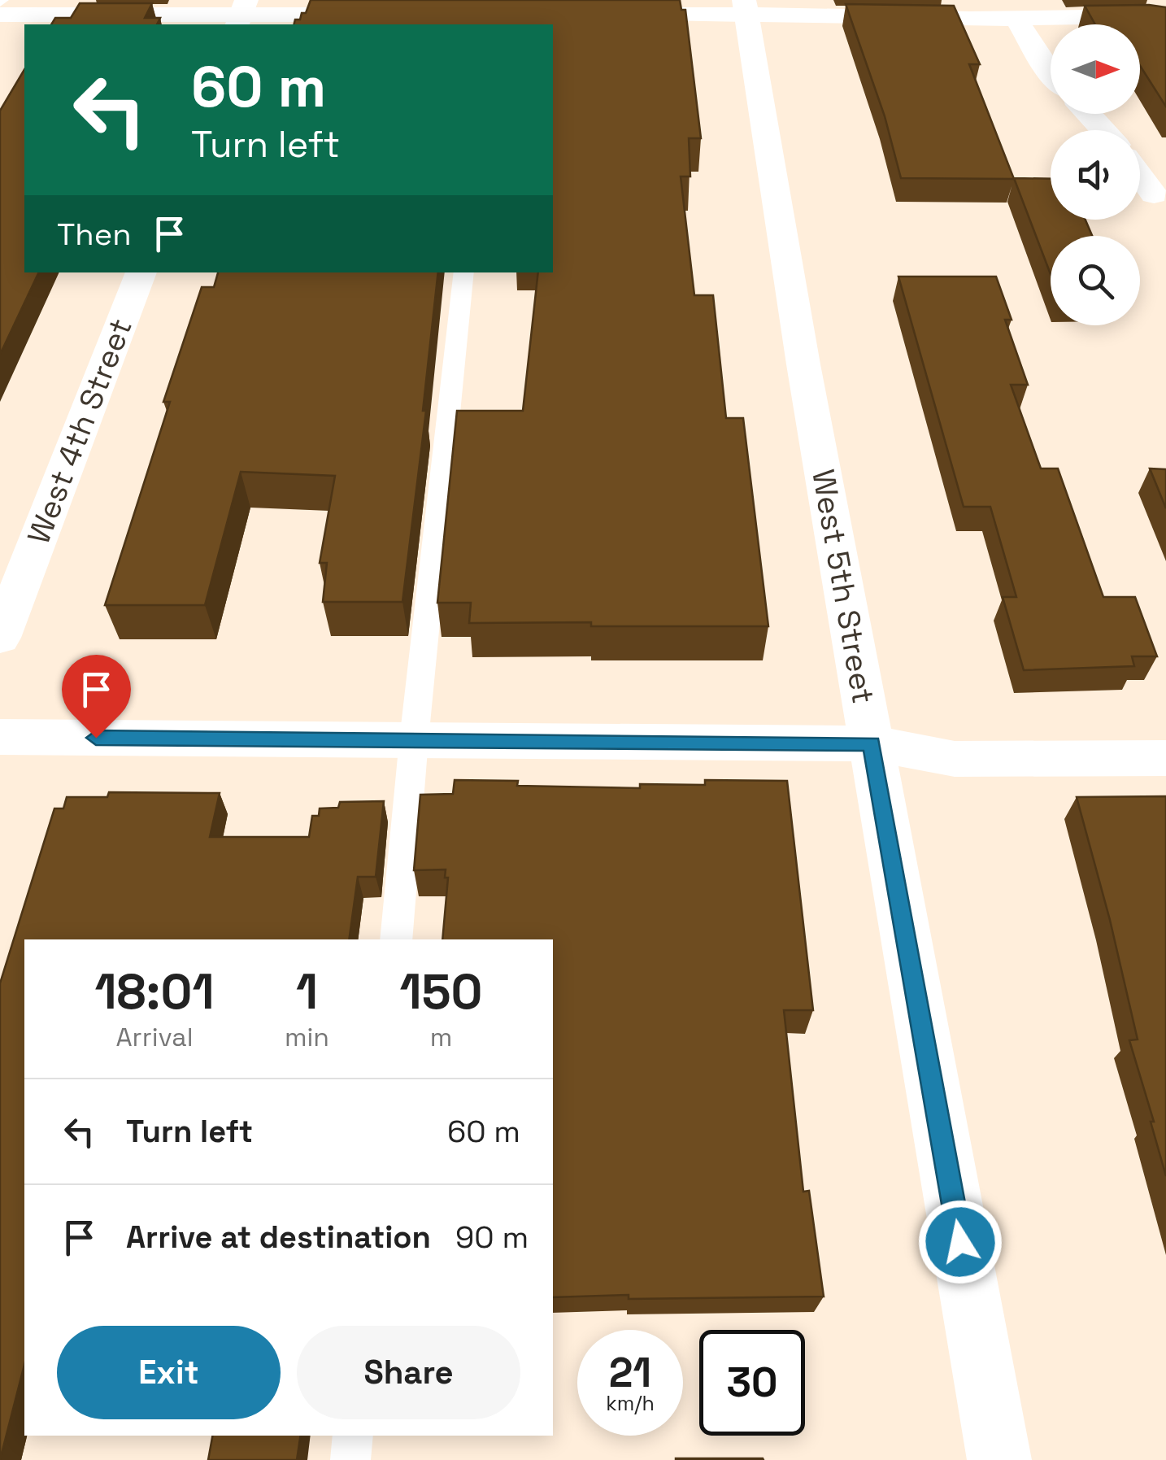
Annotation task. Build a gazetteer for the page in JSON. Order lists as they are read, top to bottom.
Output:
{
  "streets": {
    "street": ["West 4th Street", "West 5th Street"]
  },
  "north": "right",
  "page": {
    "turn": ["60 m", "Turn left"],
    "then": "Then",
    "eta": [
      "18:01",
      "Arrival",
      "1",
      "min",
      "150",
      "m"
    ],
    "list": [
      {
        "name": "Turn left",
        "value": "60 m"
      },
      {
        "name": "Arrive at destination",
        "value": "90 m"
      }
    ],
    "buttons": ["Exit", "Share"],
    "speed": "21 km/h",
    "limit": "30"
  }
}
